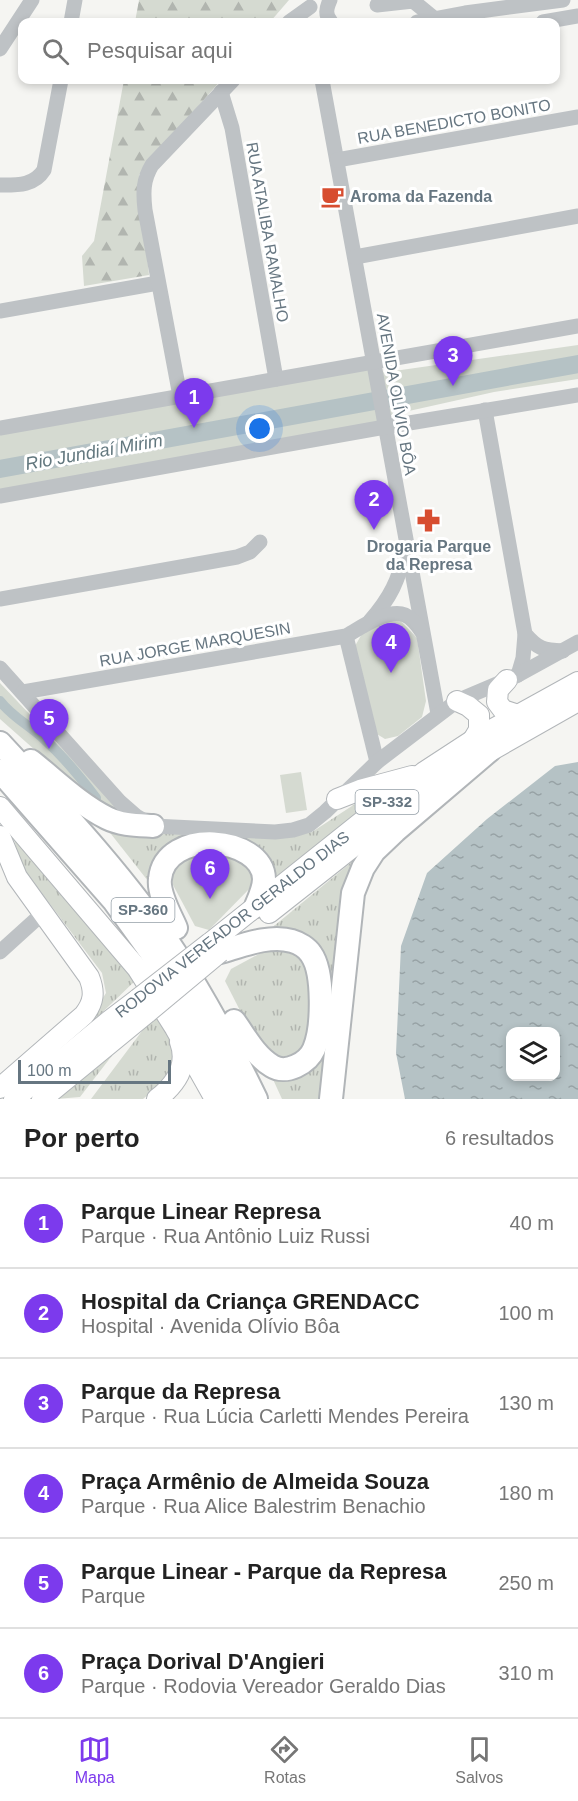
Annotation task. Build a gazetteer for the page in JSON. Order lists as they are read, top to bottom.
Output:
{
  "streets": {
    "highway": ["SP-360"],
    "main road": ["SP-332", "RODOVIA VEREADOR GERALDO DIAS"],
    "street": [
      "RUA BENEDICTO BONITO",
      "RUA ATALIBA RAMALHO",
      "AVENIDA OLÍVIO BÔA",
      "RUA JORGE MARQUESIN"
    ]
  },
  "crossings": [
    ["RUA BENEDICTO BONITO", "AVENIDA OLÍVIO BÔA"],
    ["AVENIDA OLÍVIO BÔA", "RUA JORGE MARQUESIN"]
  ],
  "water": ["Rio Jundiaí Mirim"],
  "places": {
    "cafe": ["Aroma da Fazenda"],
    "pharmacy": ["Drogaria Parque da Represa"]
  },
  "scale_bar": "100 m",
  "page": {
    "search": "Pesquisar aqui",
    "pins": [
      "3",
      "1",
      "2",
      "4",
      "5",
      "6"
    ],
    "scale": "100 m",
    "heading": ["Por perto", "6 resultados"],
    "list": [
      {
        "mark": "1",
        "name": "Parque Linear Represa",
        "note": "Parque · Rua Antônio Luiz Russi",
        "value": "40 m"
      },
      {
        "mark": "2",
        "name": "Hospital da Criança GRENDACC",
        "note": "Hospital · Avenida Olívio Bôa",
        "value": "100 m"
      },
      {
        "mark": "3",
        "name": "Parque da Represa",
        "note": "Parque · Rua Lúcia Carletti Mendes Pereira",
        "value": "130 m"
      },
      {
        "mark": "4",
        "name": "Praça Armênio de Almeida Souza",
        "note": "Parque · Rua Alice Balestrim Benachio",
        "value": "180 m"
      },
      {
        "mark": "5",
        "name": "Parque Linear - Parque da Represa",
        "note": "Parque",
        "value": "250 m"
      },
      {
        "mark": "6",
        "name": "Praça Dorival D'Angieri",
        "note": "Parque · Rodovia Vereador Geraldo Dias",
        "value": "310 m"
      }
    ],
    "nav": ["Mapa", "Rotas", "Salvos"]
  }
}
